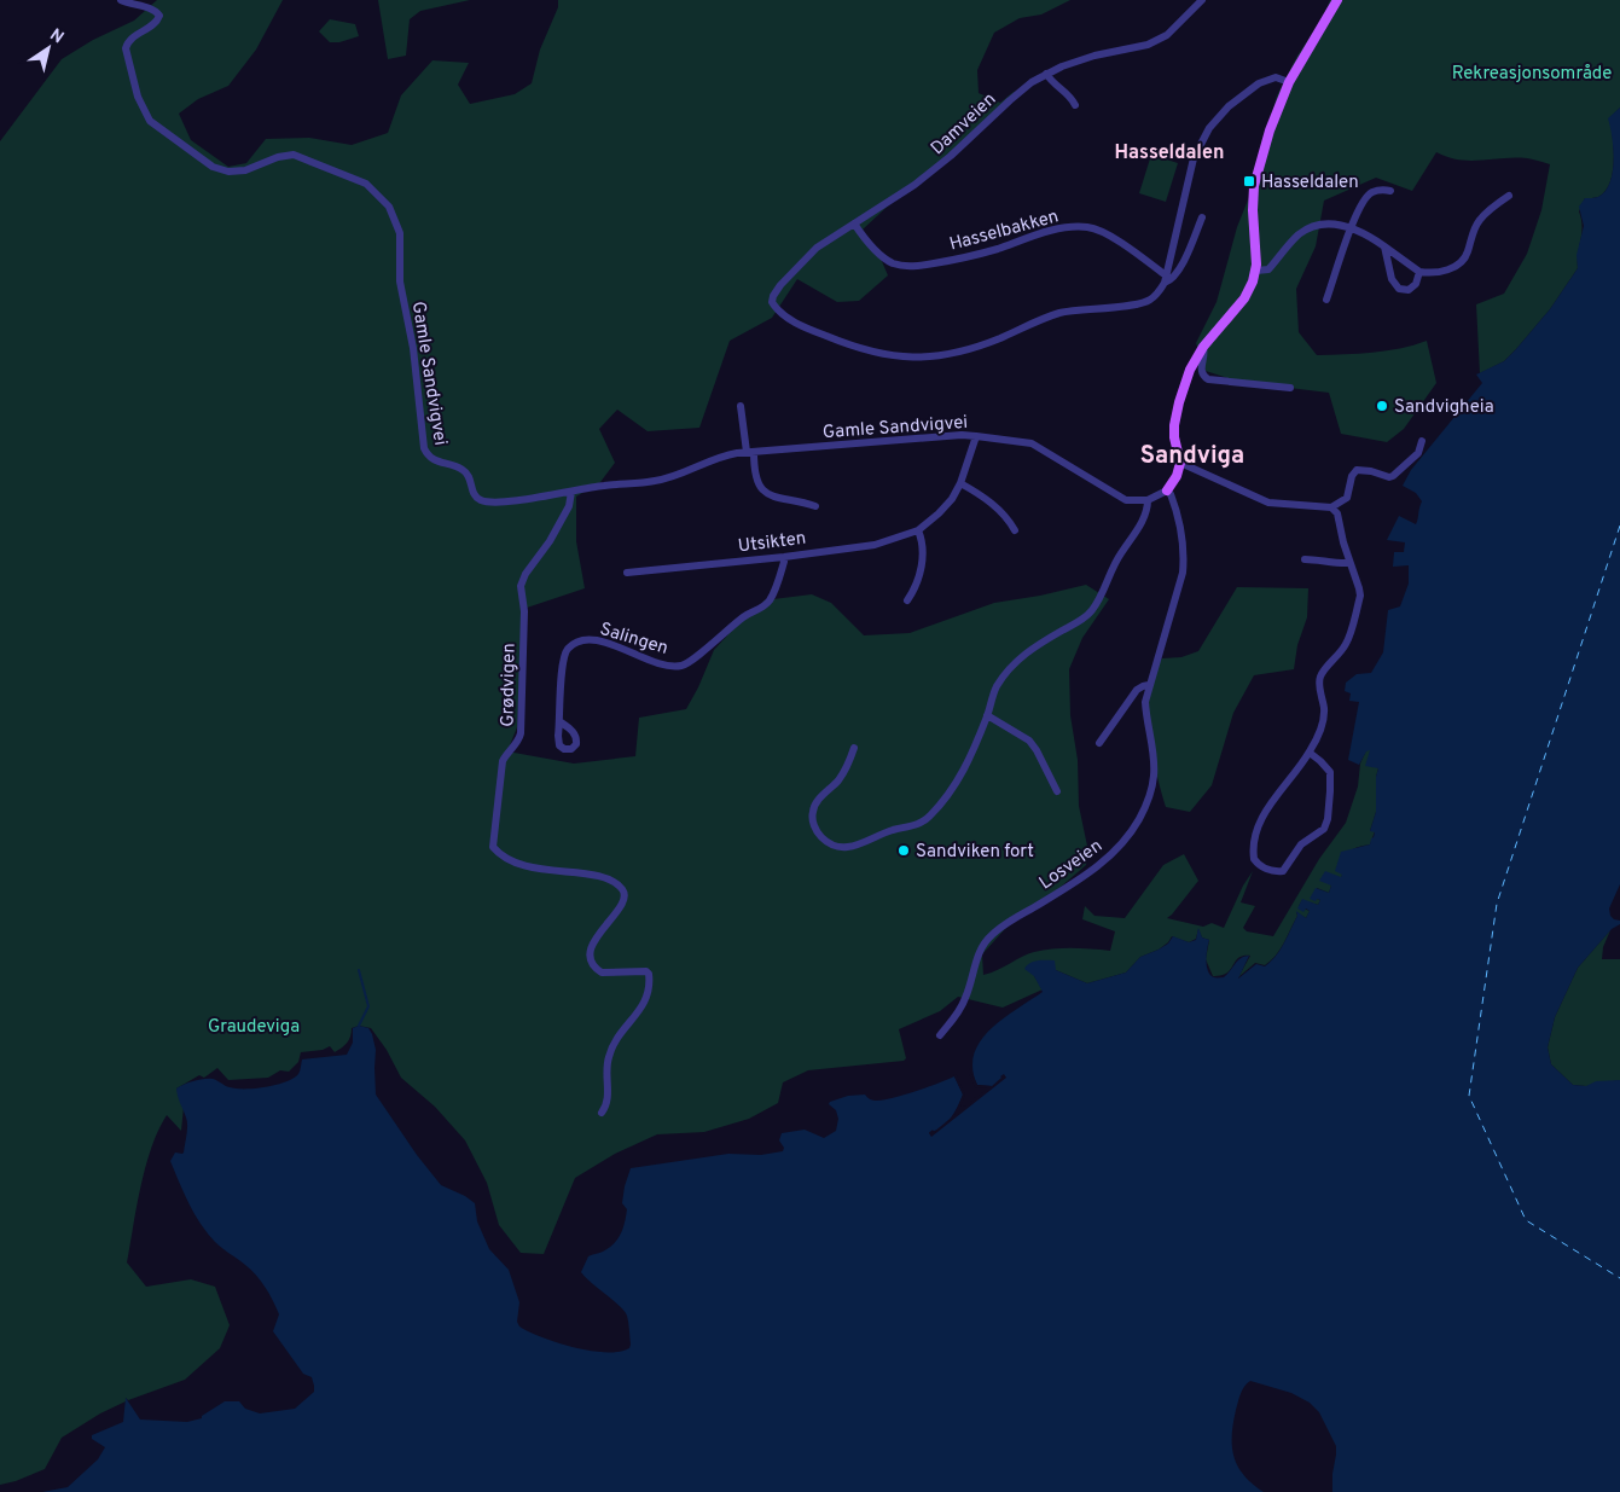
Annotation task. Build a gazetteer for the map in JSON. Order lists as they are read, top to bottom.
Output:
{
  "streets": {
    "street": [
      "Damveien",
      "Hasselbakken",
      "Gamle Sandvigvei",
      "Utsikten",
      "Salingen",
      "Grødvigen",
      "Losveien"
    ]
  },
  "crossings": [
    ["Damveien", "Hasselbakken"],
    ["Gamle Sandvigvei", "Utsikten"],
    ["Gamle Sandvigvei", "Grødvigen"],
    ["Utsikten", "Salingen"]
  ],
  "districts": ["Hasseldalen", "Sandviga"],
  "parks": ["Rekreasjonsområde", "Graudeviga"],
  "places": {
    "transit": ["Hasseldalen"],
    "other": ["Sandvigheia", "Sandviken fort"]
  },
  "north": "top right"
}
